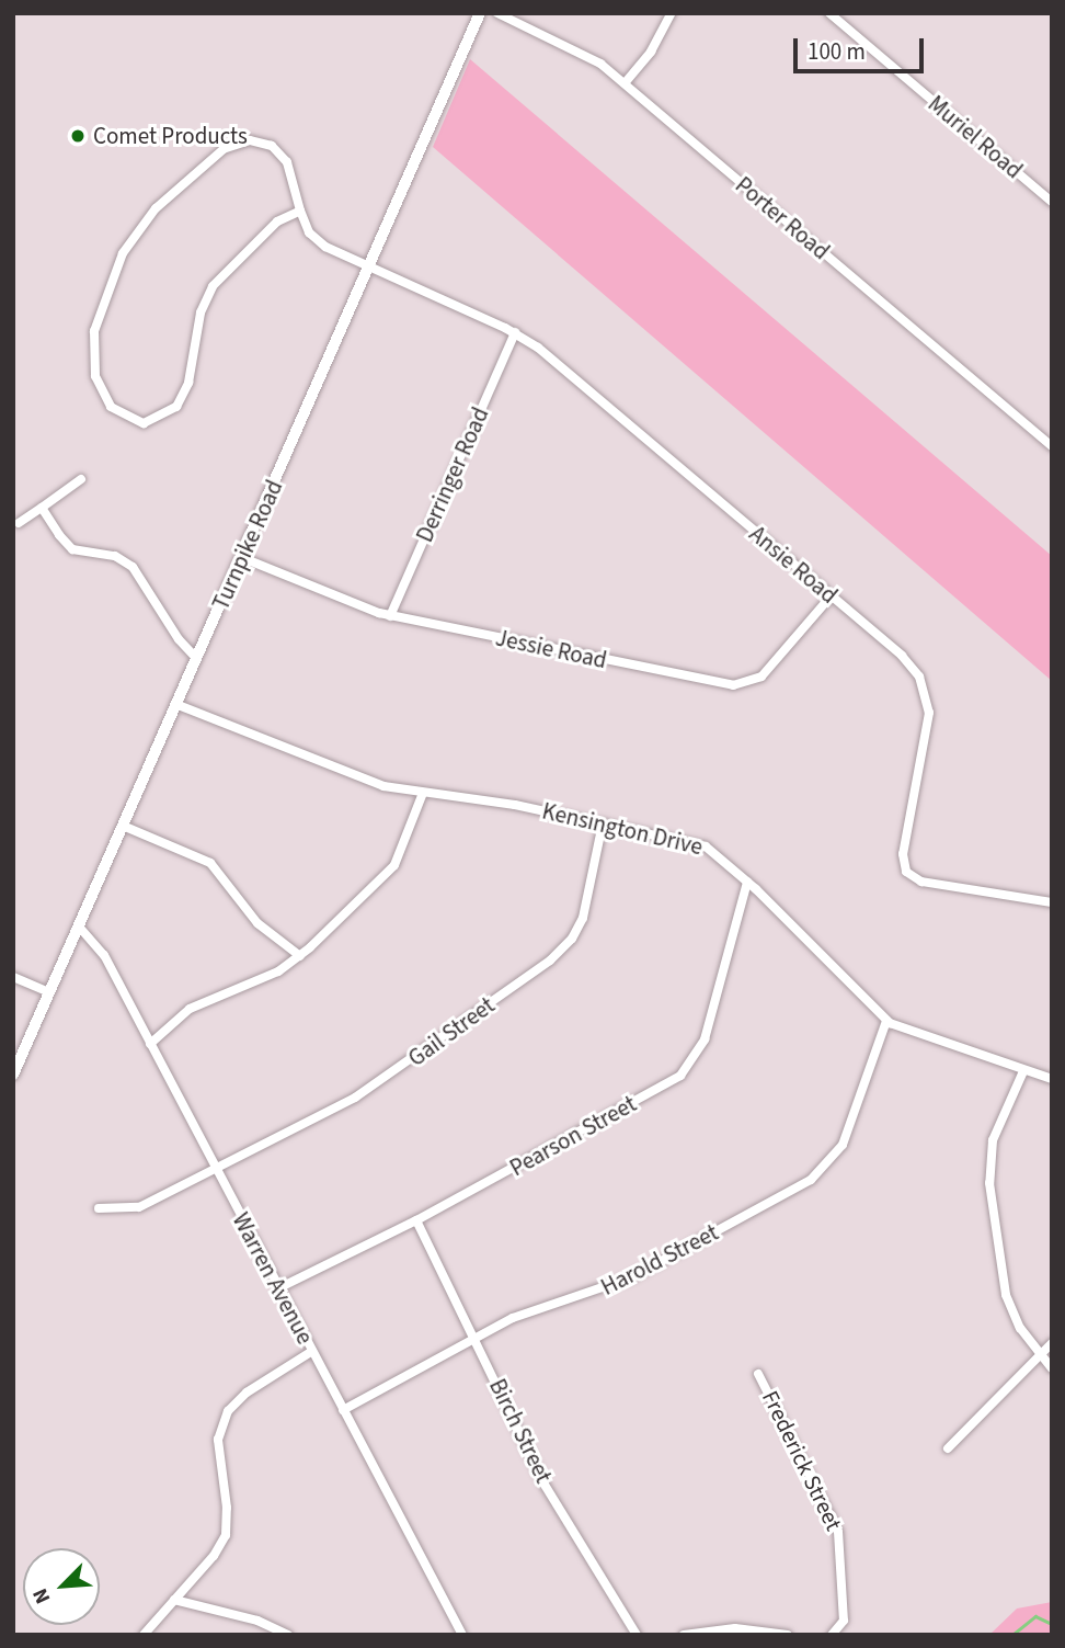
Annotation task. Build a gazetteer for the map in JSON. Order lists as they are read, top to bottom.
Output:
{
  "streets": {
    "main road": ["Turnpike Road"],
    "street": [
      "Muriel Road",
      "Porter Road",
      "Derringer Road",
      "Ansie Road",
      "Jessie Road",
      "Kensington Drive",
      "Gail Street",
      "Pearson Street",
      "Harold Street",
      "Warren Avenue",
      "Birch Street",
      "Frederick Street"
    ]
  },
  "crossings": [
    ["Derringer Road", "Ansie Road"],
    ["Derringer Road", "Jessie Road"],
    ["Turnpike Road", "Ansie Road"],
    ["Turnpike Road", "Jessie Road"],
    ["Turnpike Road", "Kensington Drive"],
    ["Turnpike Road", "Warren Avenue"],
    ["Ansie Road", "Jessie Road"],
    ["Kensington Drive", "Gail Street"],
    ["Kensington Drive", "Pearson Street"],
    ["Kensington Drive", "Harold Street"],
    ["Gail Street", "Warren Avenue"],
    ["Pearson Street", "Warren Avenue"],
    ["Pearson Street", "Birch Street"],
    ["Harold Street", "Warren Avenue"],
    ["Harold Street", "Birch Street"]
  ],
  "places": ["Comet Products"],
  "scale_bar": "100 m",
  "north": "bottom left"
}
